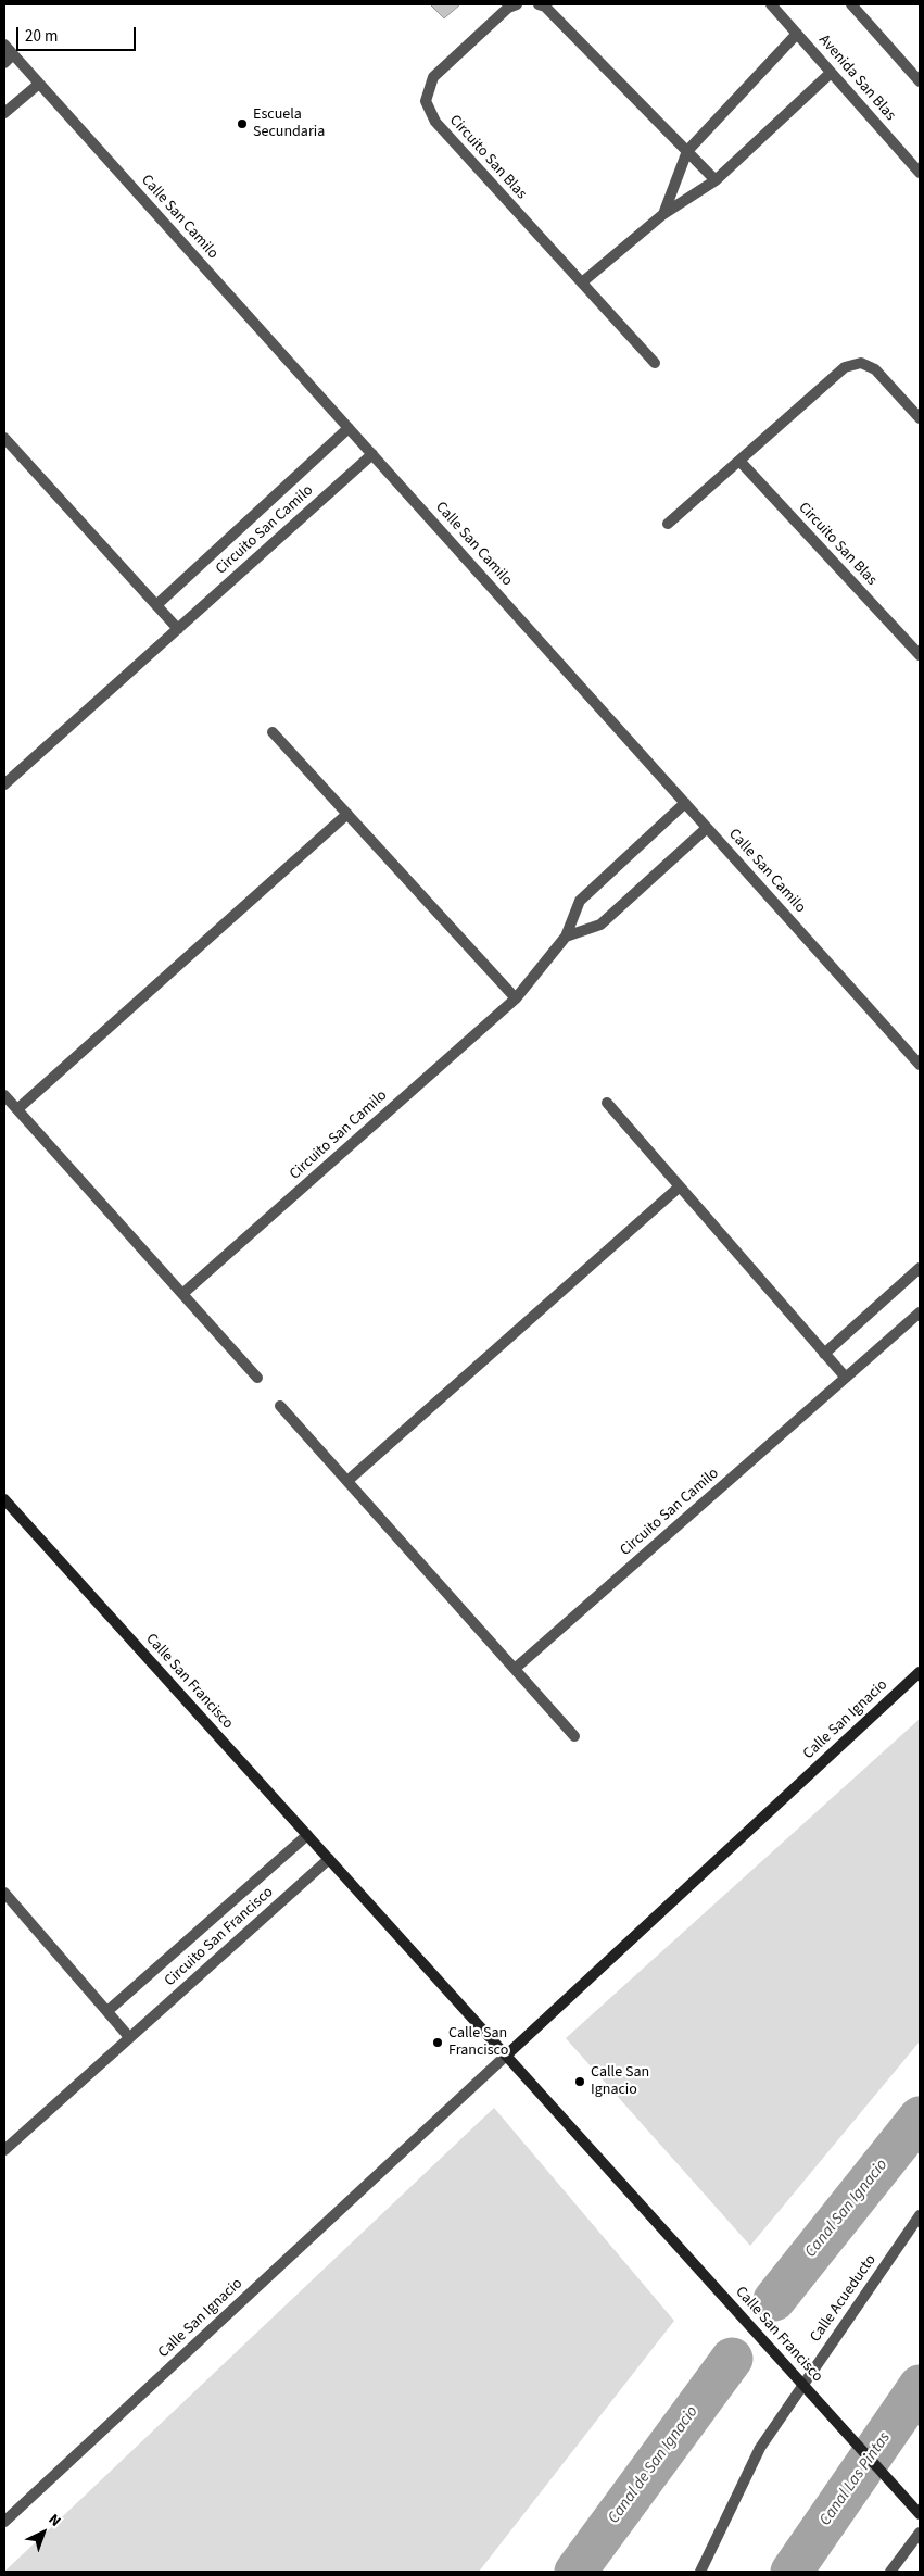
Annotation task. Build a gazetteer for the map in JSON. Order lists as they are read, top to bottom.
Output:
{
  "streets": {
    "street": [
      "Avenida San Blas",
      "Circuito San Blas",
      "Calle San Camilo",
      "Circuito San Camilo",
      "Calle San Francisco",
      "Calle San Ignacio",
      "Circuito San Francisco",
      "Calle Acueducto"
    ]
  },
  "crossings": [
    ["Calle San Camilo", "Circuito San Camilo"],
    ["Calle San Francisco", "Calle San Ignacio"],
    ["Calle San Francisco", "Circuito San Francisco"],
    ["Calle San Francisco", "Calle Acueducto"]
  ],
  "water": ["Canal San Ignacio", "Canal de San Ignacio", "Canal Las Pintas"],
  "places": ["Escuela Secundaria", "Calle San Francisco", "Calle San Ignacio"],
  "scale_bar": "20 m",
  "north": "top right"
}
